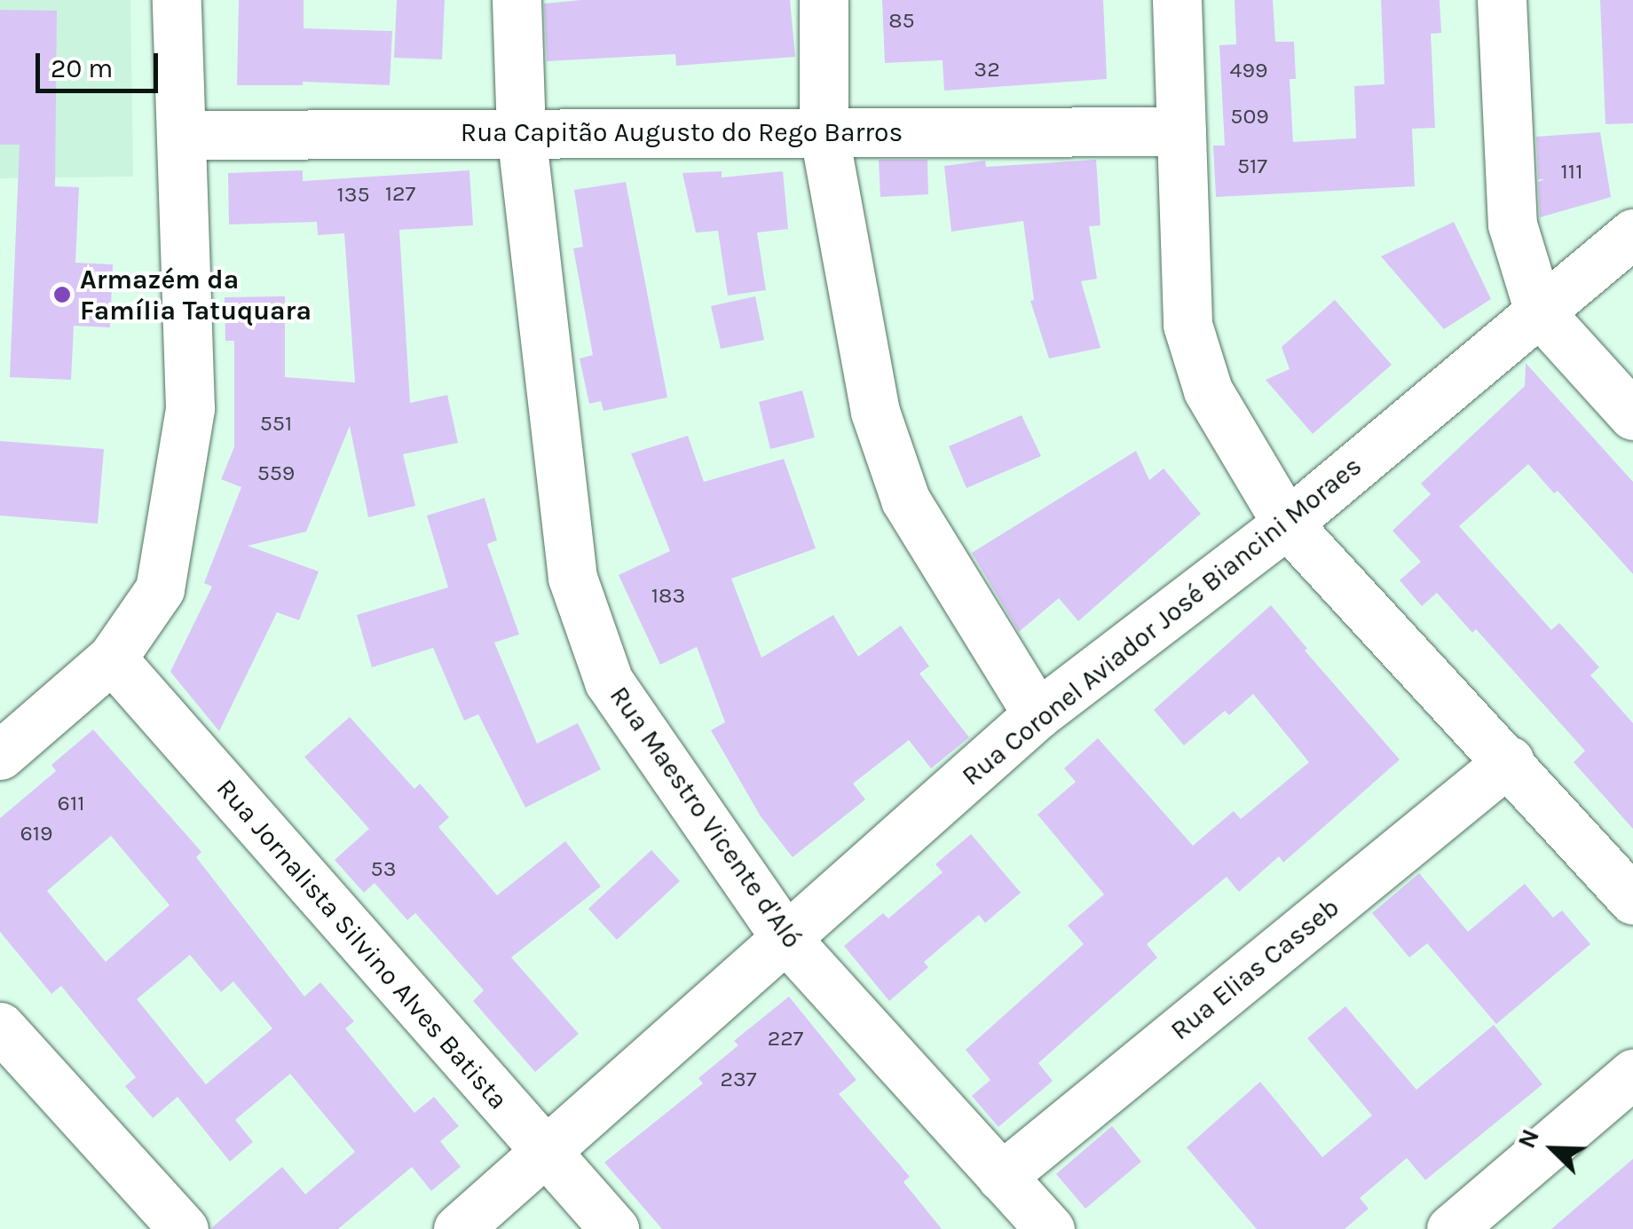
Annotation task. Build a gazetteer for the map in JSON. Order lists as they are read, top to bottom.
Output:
{
  "streets": {
    "street": [
      "Rua Capitão Augusto do Rego Barros",
      "Rua Coronel Aviador José Biancini Moraes",
      "Rua Maestro Vicente d'Aló",
      "Rua Jornalista Silvino Alves Batista",
      "Rua Elias Casseb"
    ]
  },
  "crossings": [
    ["Rua Capitão Augusto do Rego Barros", "Rua Maestro Vicente d'Aló"],
    ["Rua Coronel Aviador José Biancini Moraes", "Rua Maestro Vicente d'Aló"],
    ["Rua Coronel Aviador José Biancini Moraes", "Rua Jornalista Silvino Alves Batista"],
    ["Rua Maestro Vicente d'Aló", "Rua Elias Casseb"]
  ],
  "places": ["Armazém da Família Tatuquara"],
  "house_numbers": [
    "85",
    "32",
    "499",
    "509",
    "517",
    "111",
    "127",
    "135",
    "551",
    "559",
    "183",
    "611",
    "619",
    "53",
    "227",
    "237"
  ],
  "scale_bar": "20 m",
  "north": "top left"
}
